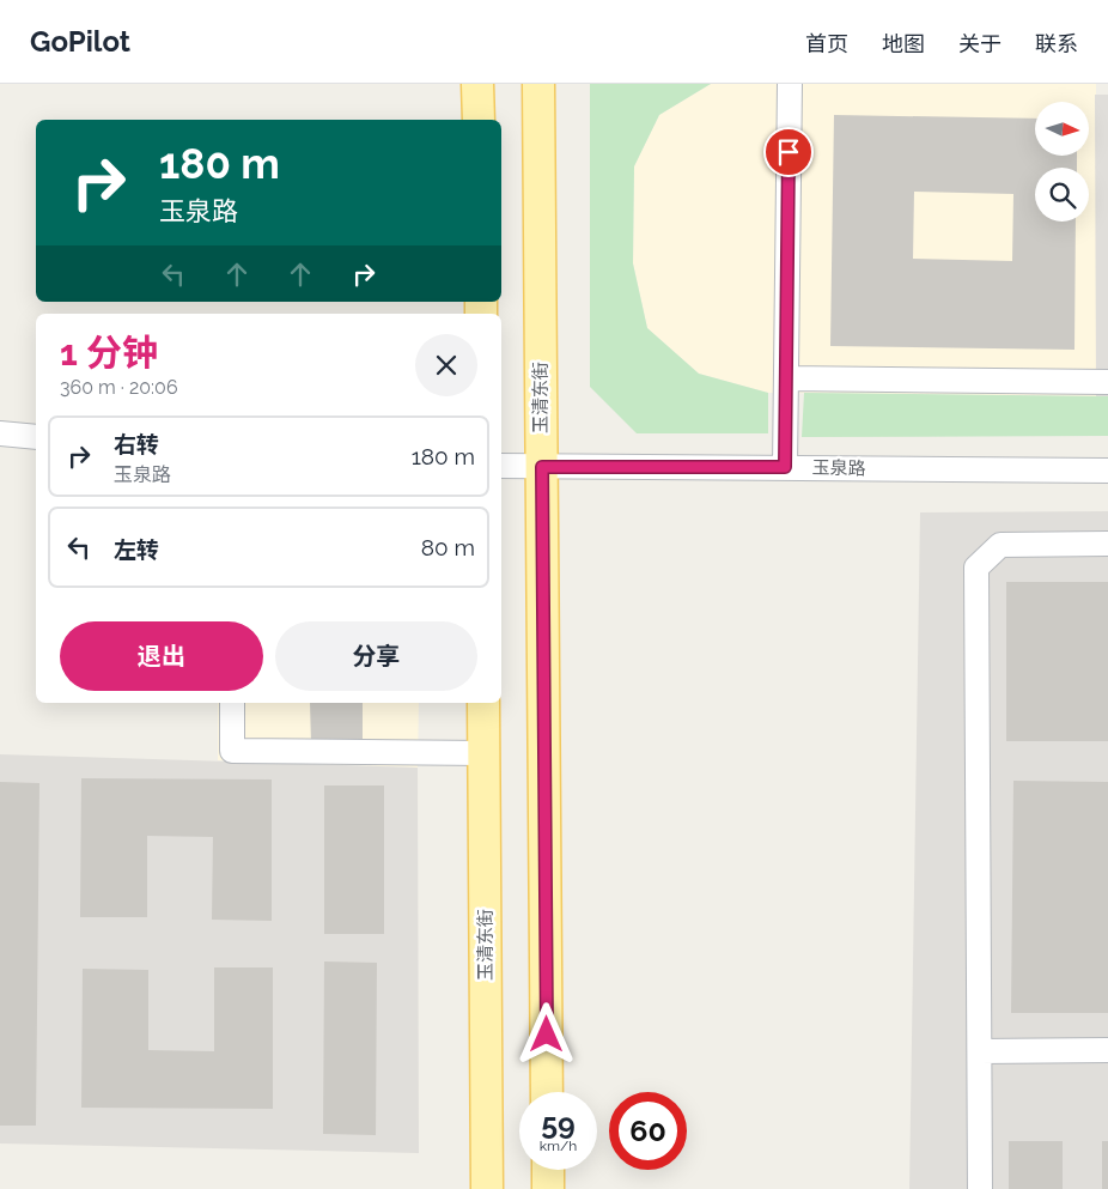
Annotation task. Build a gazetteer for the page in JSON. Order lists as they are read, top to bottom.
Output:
{
  "streets": {
    "main road": ["玉清东街"],
    "street": ["玉泉路"]
  },
  "crossings": [
    ["玉清东街", "玉泉路"]
  ],
  "north": "right",
  "page": {
    "header": "GoPilot",
    "nav": [
      "首页",
      "地图",
      "关于",
      "联系"
    ],
    "turn": ["180 m", "玉泉路"],
    "heading": ["1 分钟", "360 m · 20:06"],
    "list": [
      {
        "name": "右转",
        "note": "玉泉路",
        "value": "180 m"
      },
      {
        "name": "左转",
        "value": "80 m"
      }
    ],
    "buttons": ["退出", "分享"],
    "speed": "59 km/h",
    "limit": "60"
  }
}
